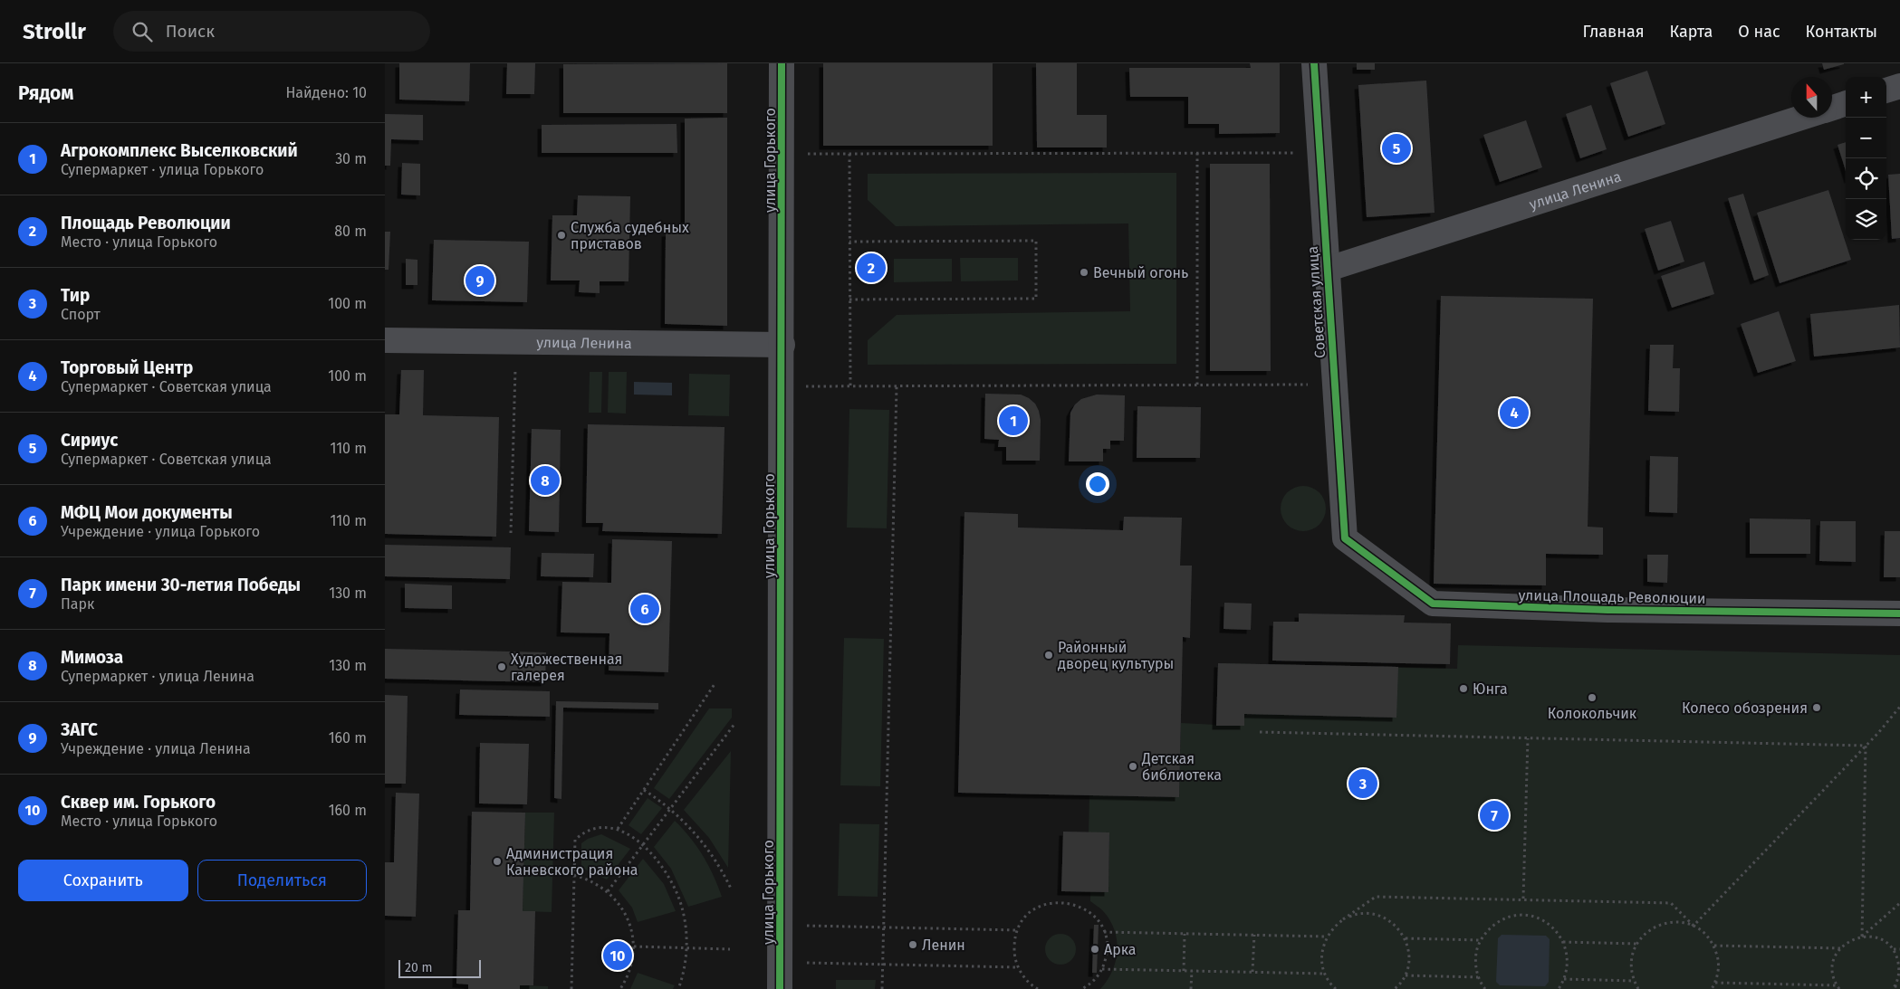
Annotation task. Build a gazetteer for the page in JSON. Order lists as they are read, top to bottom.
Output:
{
  "streets": {
    "street": [
      "улица Горького",
      "улица Ленина",
      "Советская улица",
      "улица Площадь Революции"
    ]
  },
  "crossings": [
    ["улица Горького", "улица Ленина"],
    ["улица Ленина", "Советская улица"],
    ["Советская улица", "улица Площадь Революции"]
  ],
  "places": [
    "Служба судебных приставов",
    "Вечный огонь",
    "Районный дворец культуры",
    "Художественная галерея",
    "Юнга",
    "Колокольчик",
    "Колесо обозрения",
    "Детская библиотека",
    "Администрация Каневского района",
    "Ленин",
    "Арка"
  ],
  "scale_bar": "20 m",
  "north": "top",
  "page": {
    "header": "Strollr",
    "search": "Поиск",
    "nav": [
      "Главная",
      "Карта",
      "О нас",
      "Контакты"
    ],
    "heading": ["Рядом", "Найдено: 10"],
    "map_buttons": ["+", "−"],
    "list": [
      {
        "mark": "1",
        "name": "Агрокомплекс Выселковский",
        "note": "Супермаркет · улица Горького",
        "value": "30 m"
      },
      {
        "mark": "2",
        "name": "Площадь Революции",
        "note": "Место · улица Горького",
        "value": "80 m"
      },
      {
        "mark": "3",
        "name": "Тир",
        "note": "Спорт",
        "value": "100 m"
      },
      {
        "mark": "4",
        "name": "Торговый Центр",
        "note": "Супермаркет · Советская улица",
        "value": "100 m"
      },
      {
        "mark": "5",
        "name": "Сириус",
        "note": "Супермаркет · Советская улица",
        "value": "110 m"
      },
      {
        "mark": "6",
        "name": "МФЦ Мои документы",
        "note": "Учреждение · улица Горького",
        "value": "110 m"
      },
      {
        "mark": "7",
        "name": "Парк имени 30-летия Победы",
        "note": "Парк",
        "value": "130 m"
      },
      {
        "mark": "8",
        "name": "Мимоза",
        "note": "Супермаркет · улица Ленина",
        "value": "130 m"
      },
      {
        "mark": "9",
        "name": "ЗАГС",
        "note": "Учреждение · улица Ленина",
        "value": "160 m"
      },
      {
        "mark": "10",
        "name": "Сквер им. Горького",
        "note": "Место · улица Горького",
        "value": "160 m"
      }
    ],
    "pins": [
      "5",
      "2",
      "9",
      "4",
      "1",
      "8",
      "6",
      "3",
      "7",
      "10"
    ],
    "buttons": ["Сохранить", "Поделиться"],
    "scale": "20 m"
  }
}
